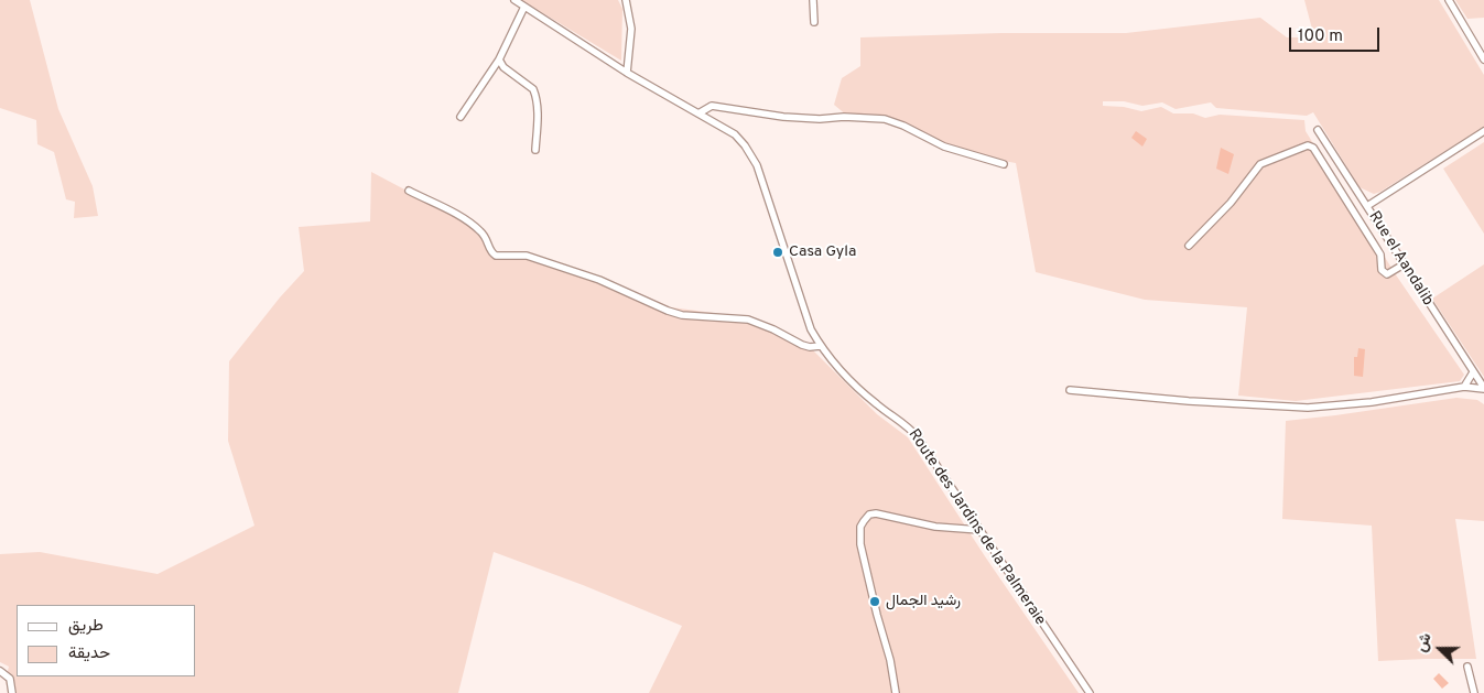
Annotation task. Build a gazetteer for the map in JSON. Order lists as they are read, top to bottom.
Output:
{
  "streets": {
    "street": ["Rue el Aandalib", "Route des Jardins de la Palmeraie"]
  },
  "places": ["Casa Gyla", "رشيد الجمال"],
  "legend": ["طريق", "حديقة"],
  "scale_bar": "100 m",
  "north": "left"
}
